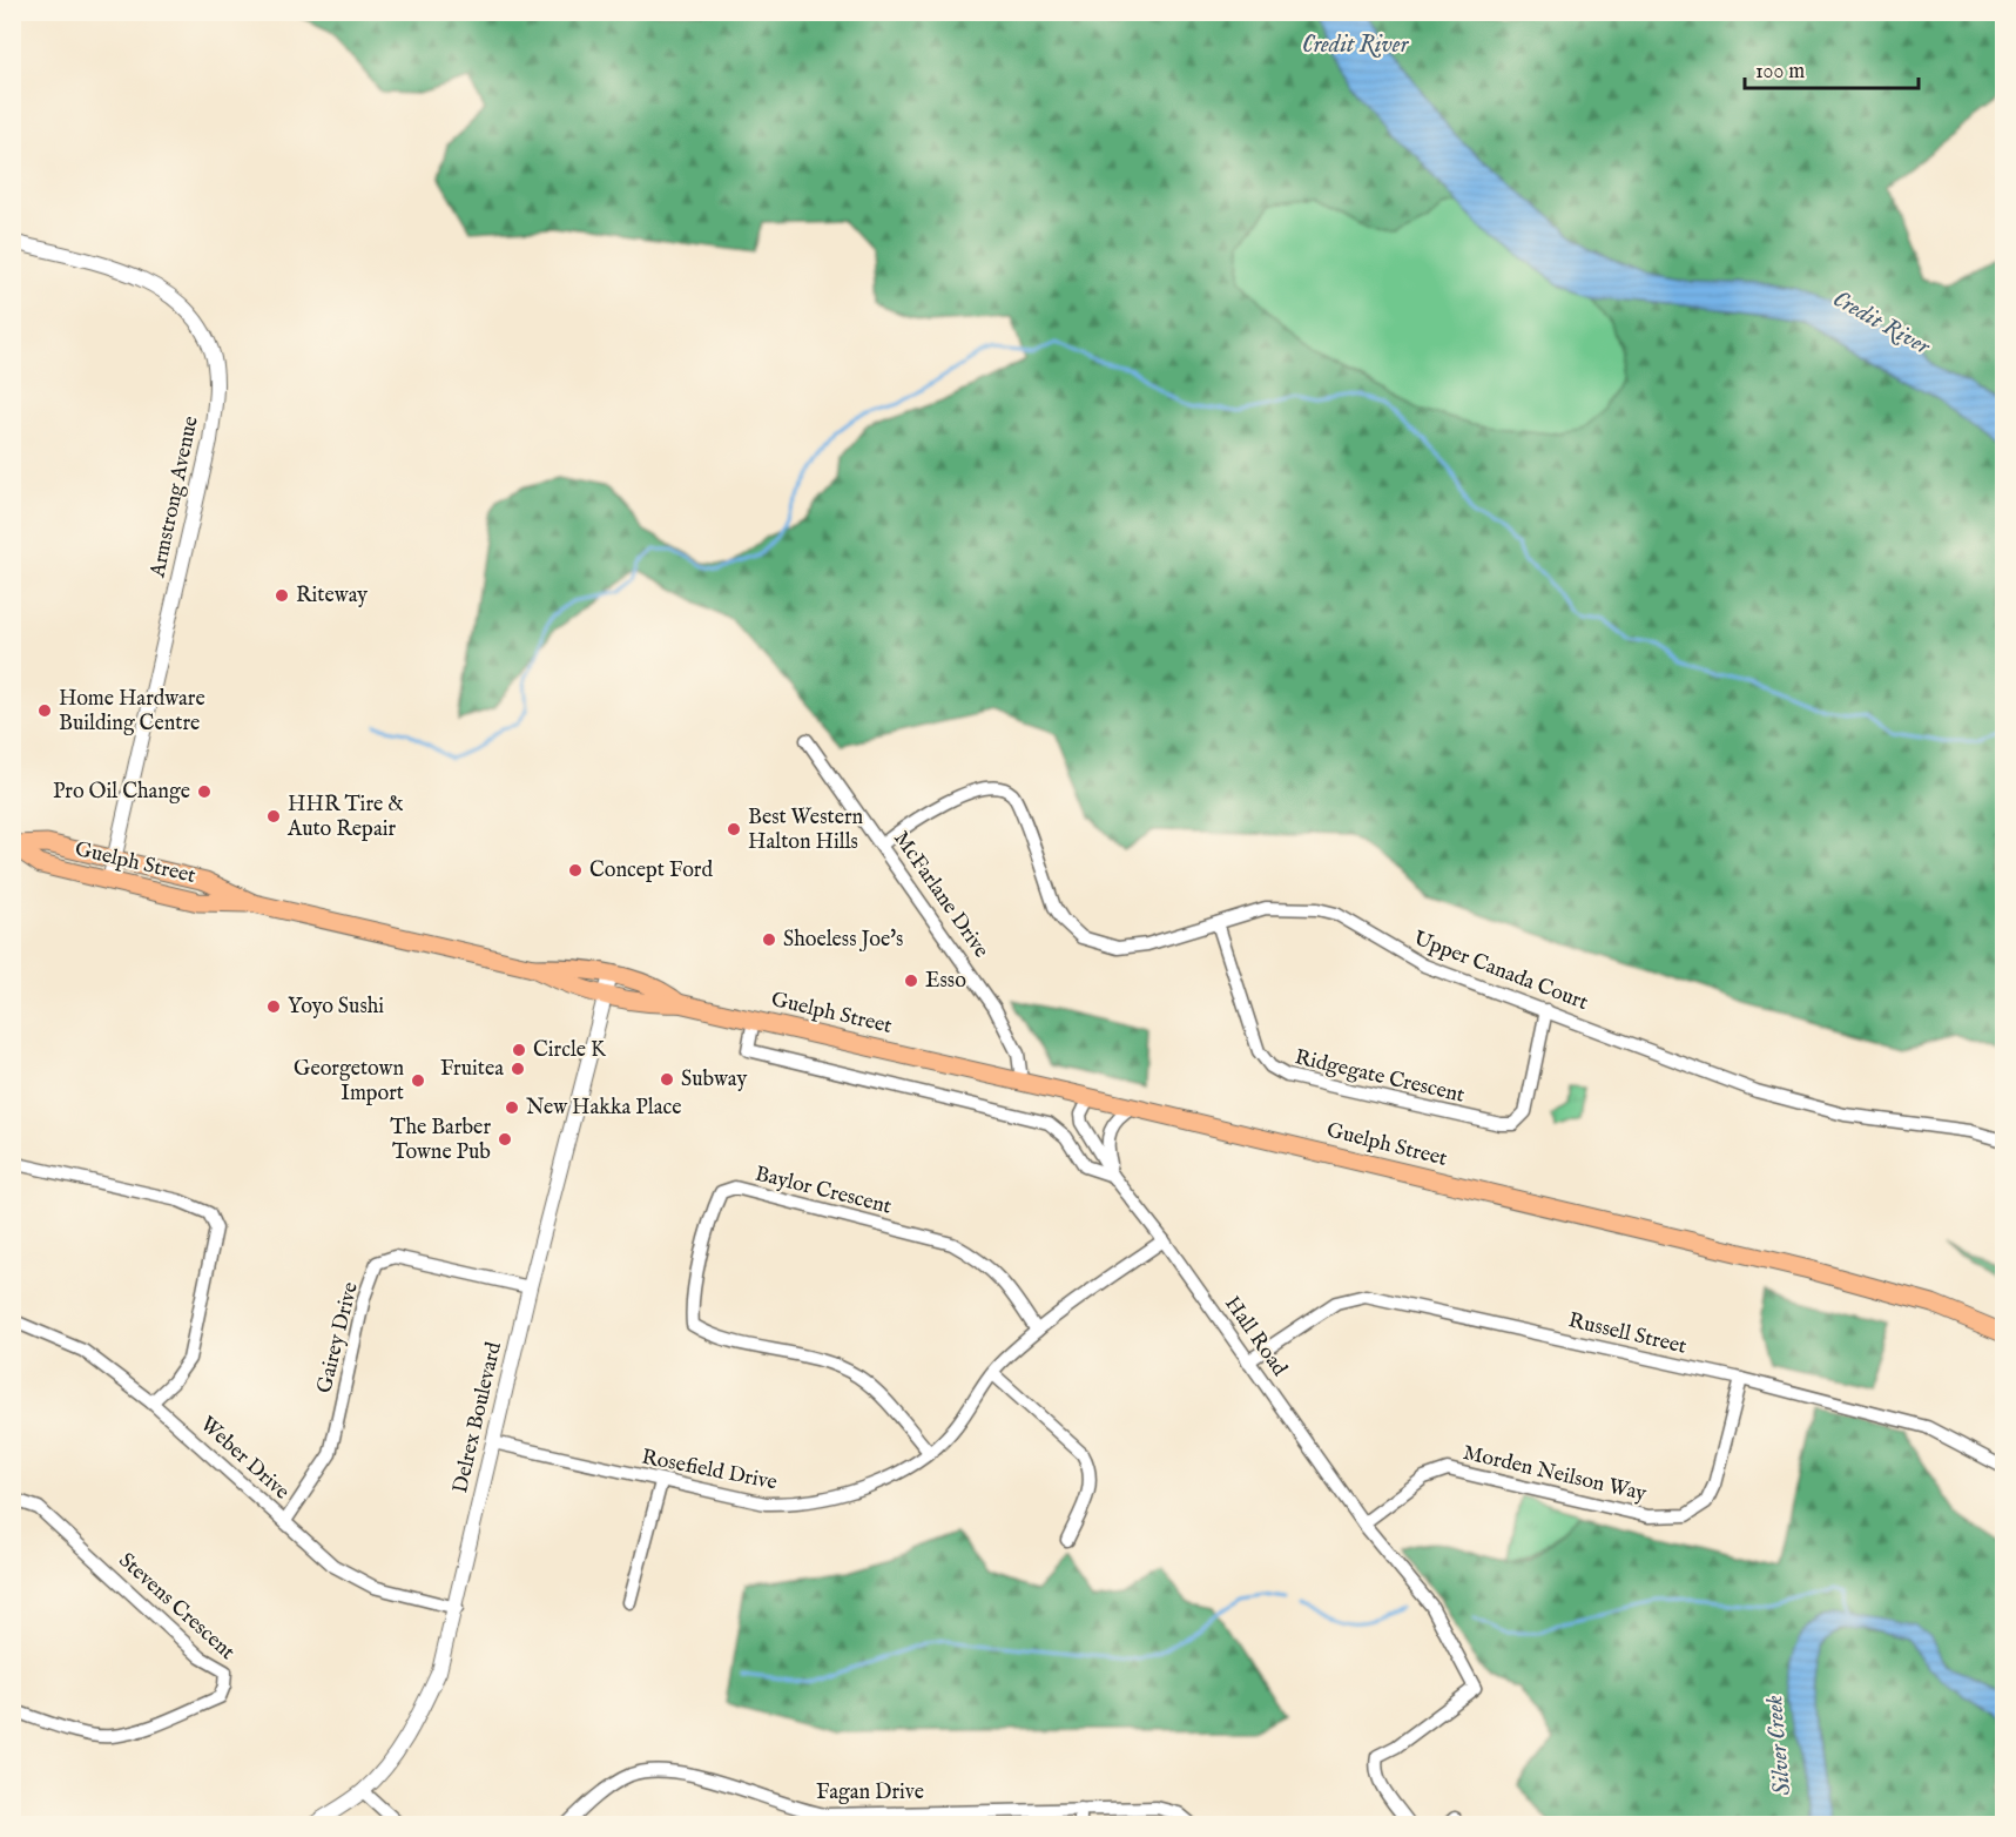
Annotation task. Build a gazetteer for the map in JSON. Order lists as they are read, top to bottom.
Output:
{
  "streets": {
    "main road": ["Guelph Street"],
    "street": [
      "Armstrong Avenue",
      "McFarlane Drive",
      "Upper Canada Court",
      "Ridgegate Crescent",
      "Baylor Crescent",
      "Russell Street",
      "Hall Road",
      "Gairey Drive",
      "Delrex Boulevard",
      "Weber Drive",
      "Rosefield Drive",
      "Morden Neilson Way",
      "Stevens Crescent",
      "Fagan Drive"
    ]
  },
  "crossings": [
    ["Armstrong Avenue", "Guelph Street"],
    ["Guelph Street", "McFarlane Drive"],
    ["Guelph Street", "Hall Road"],
    ["Guelph Street", "Delrex Boulevard"],
    ["McFarlane Drive", "Upper Canada Court"],
    ["Upper Canada Court", "Ridgegate Crescent"],
    ["Baylor Crescent", "Rosefield Drive"],
    ["Russell Street", "Hall Road"],
    ["Russell Street", "Morden Neilson Way"],
    ["Hall Road", "Rosefield Drive"],
    ["Hall Road", "Morden Neilson Way"],
    ["Gairey Drive", "Delrex Boulevard"],
    ["Gairey Drive", "Weber Drive"],
    ["Delrex Boulevard", "Weber Drive"],
    ["Delrex Boulevard", "Rosefield Drive"]
  ],
  "water": ["Credit River", "Silver Creek"],
  "places": [
    "Riteway",
    "Home Hardware Building Centre",
    "Pro Oil Change",
    "HHR Tire & Auto Repair",
    "Best Western Halton Hills",
    "Concept Ford",
    "Shoeless Joe's",
    "Esso",
    "Yoyo Sushi",
    "Circle K",
    "Fruitea",
    "Subway",
    "Georgetown Import",
    "New Hakka Place",
    "The Barber Towne Pub"
  ],
  "scale_bar": "100 m"
}
